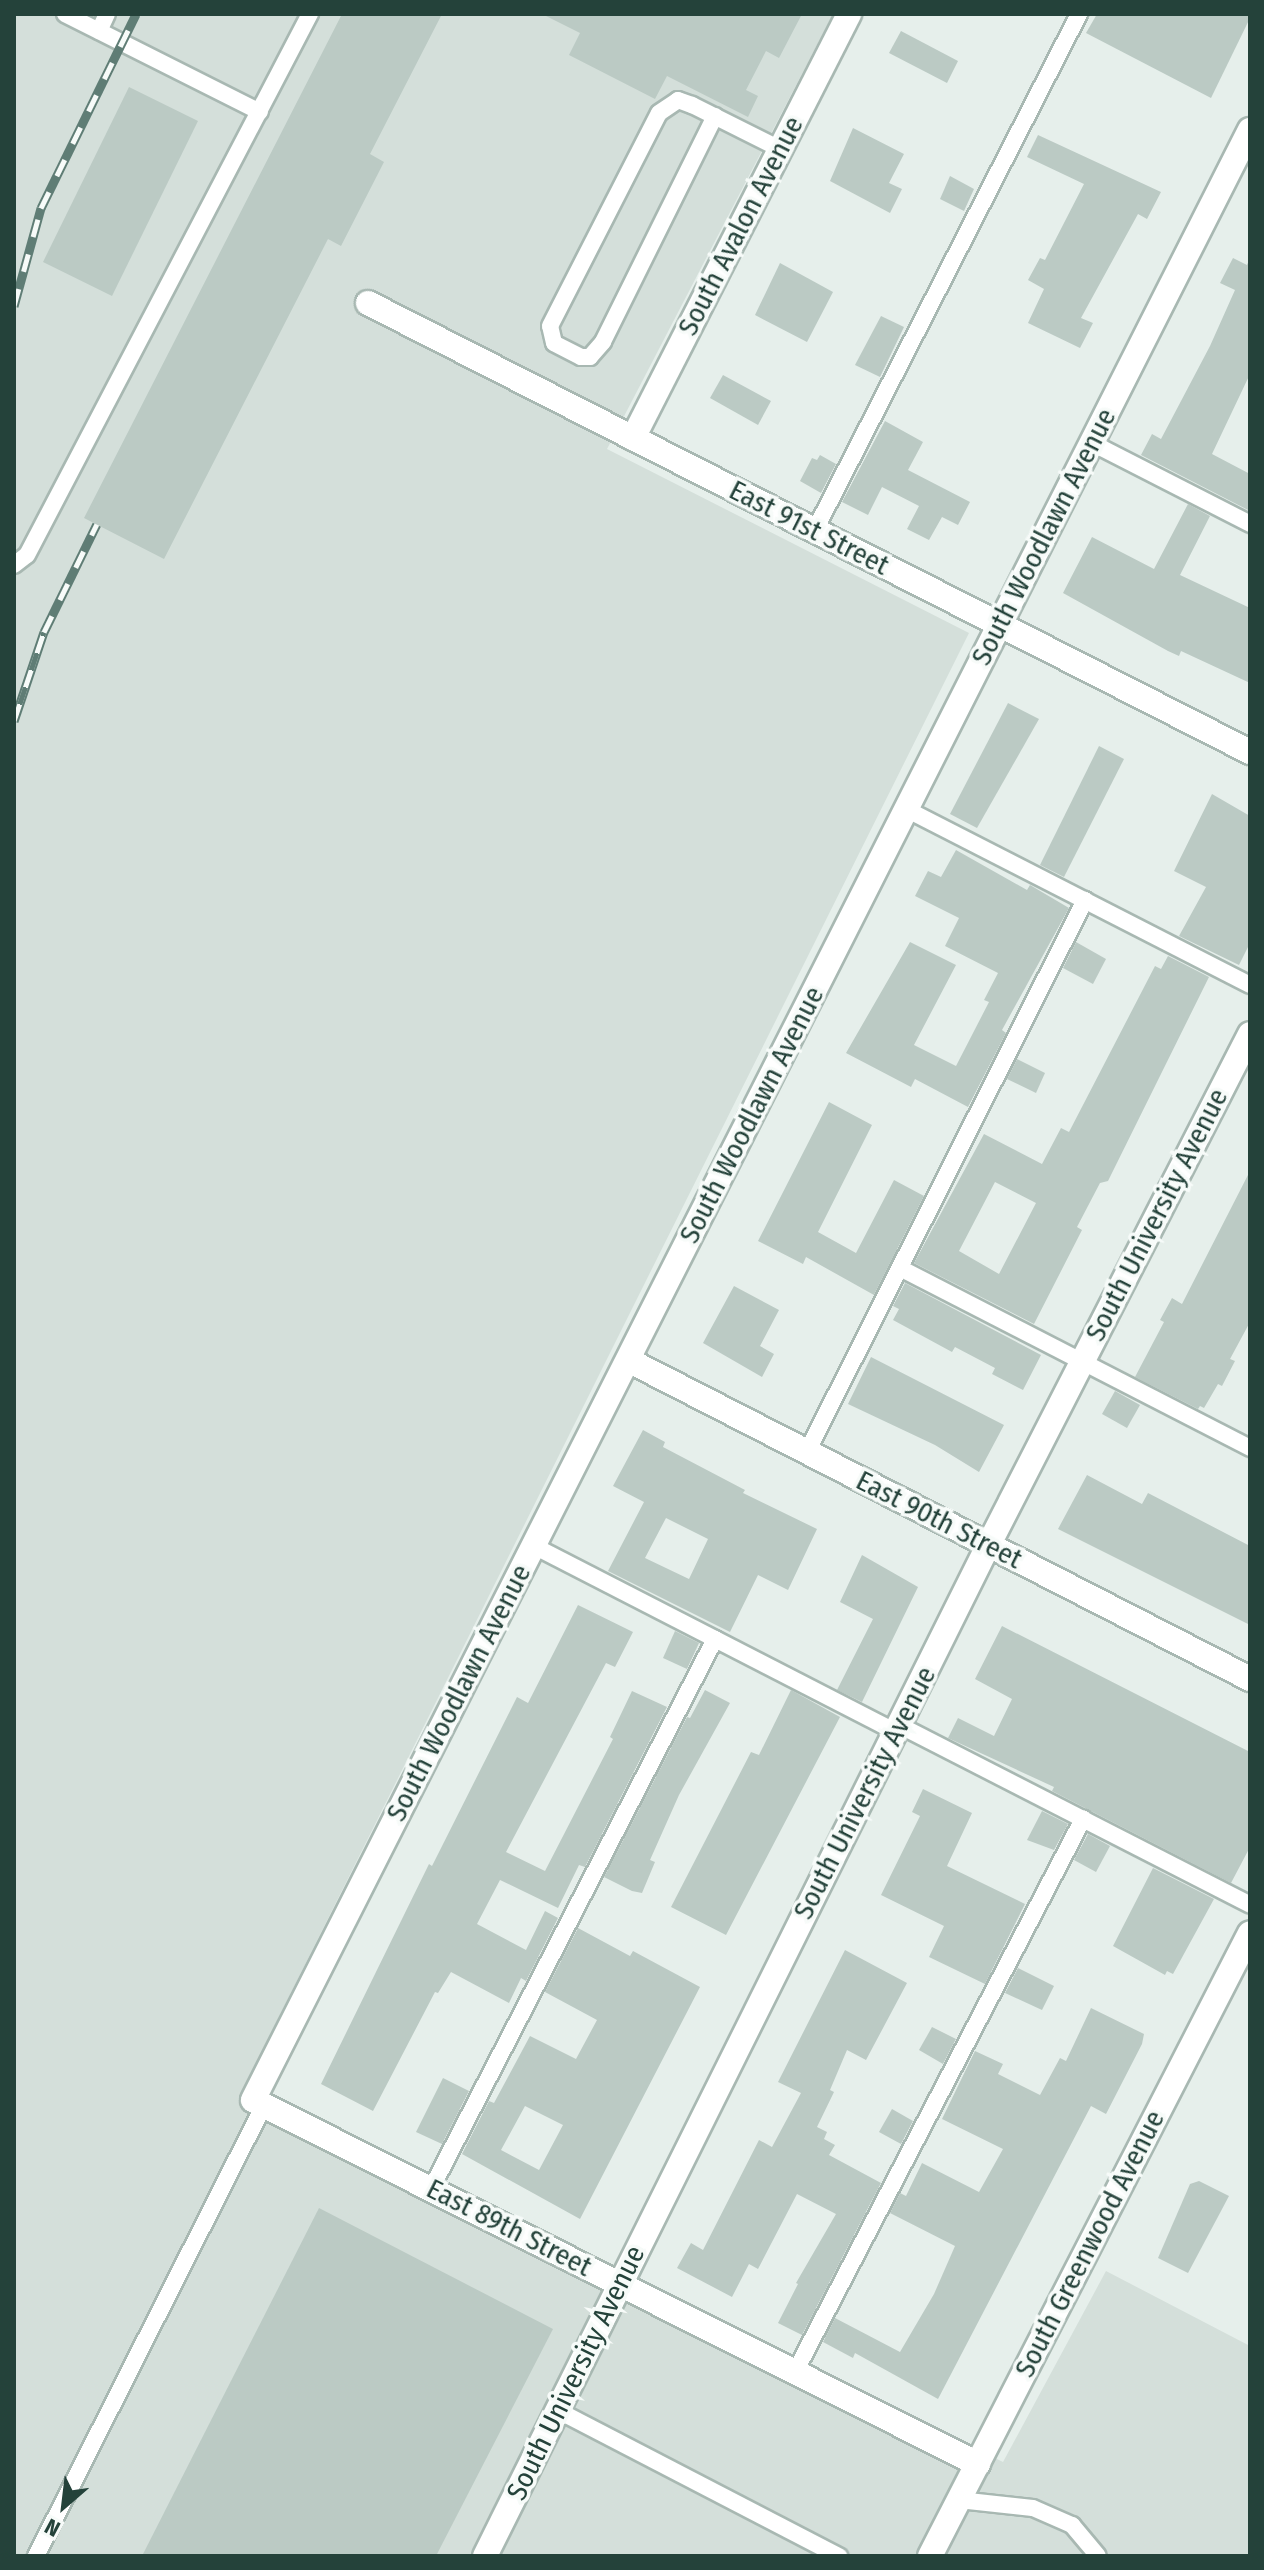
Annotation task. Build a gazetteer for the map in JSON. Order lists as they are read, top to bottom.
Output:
{
  "streets": {
    "street": [
      "South Avalon Avenue",
      "East 91st Street",
      "South Woodlawn Avenue",
      "South University Avenue",
      "East 90th Street",
      "East 89th Street",
      "South Greenwood Avenue"
    ]
  },
  "crossings": [
    ["South Avalon Avenue", "East 91st Street"],
    ["East 91st Street", "South Woodlawn Avenue"],
    ["South Woodlawn Avenue", "East 90th Street"],
    ["South Woodlawn Avenue", "East 89th Street"],
    ["South University Avenue", "East 90th Street"],
    ["South University Avenue", "East 89th Street"],
    ["East 89th Street", "South Greenwood Avenue"]
  ],
  "north": "bottom left"
}
